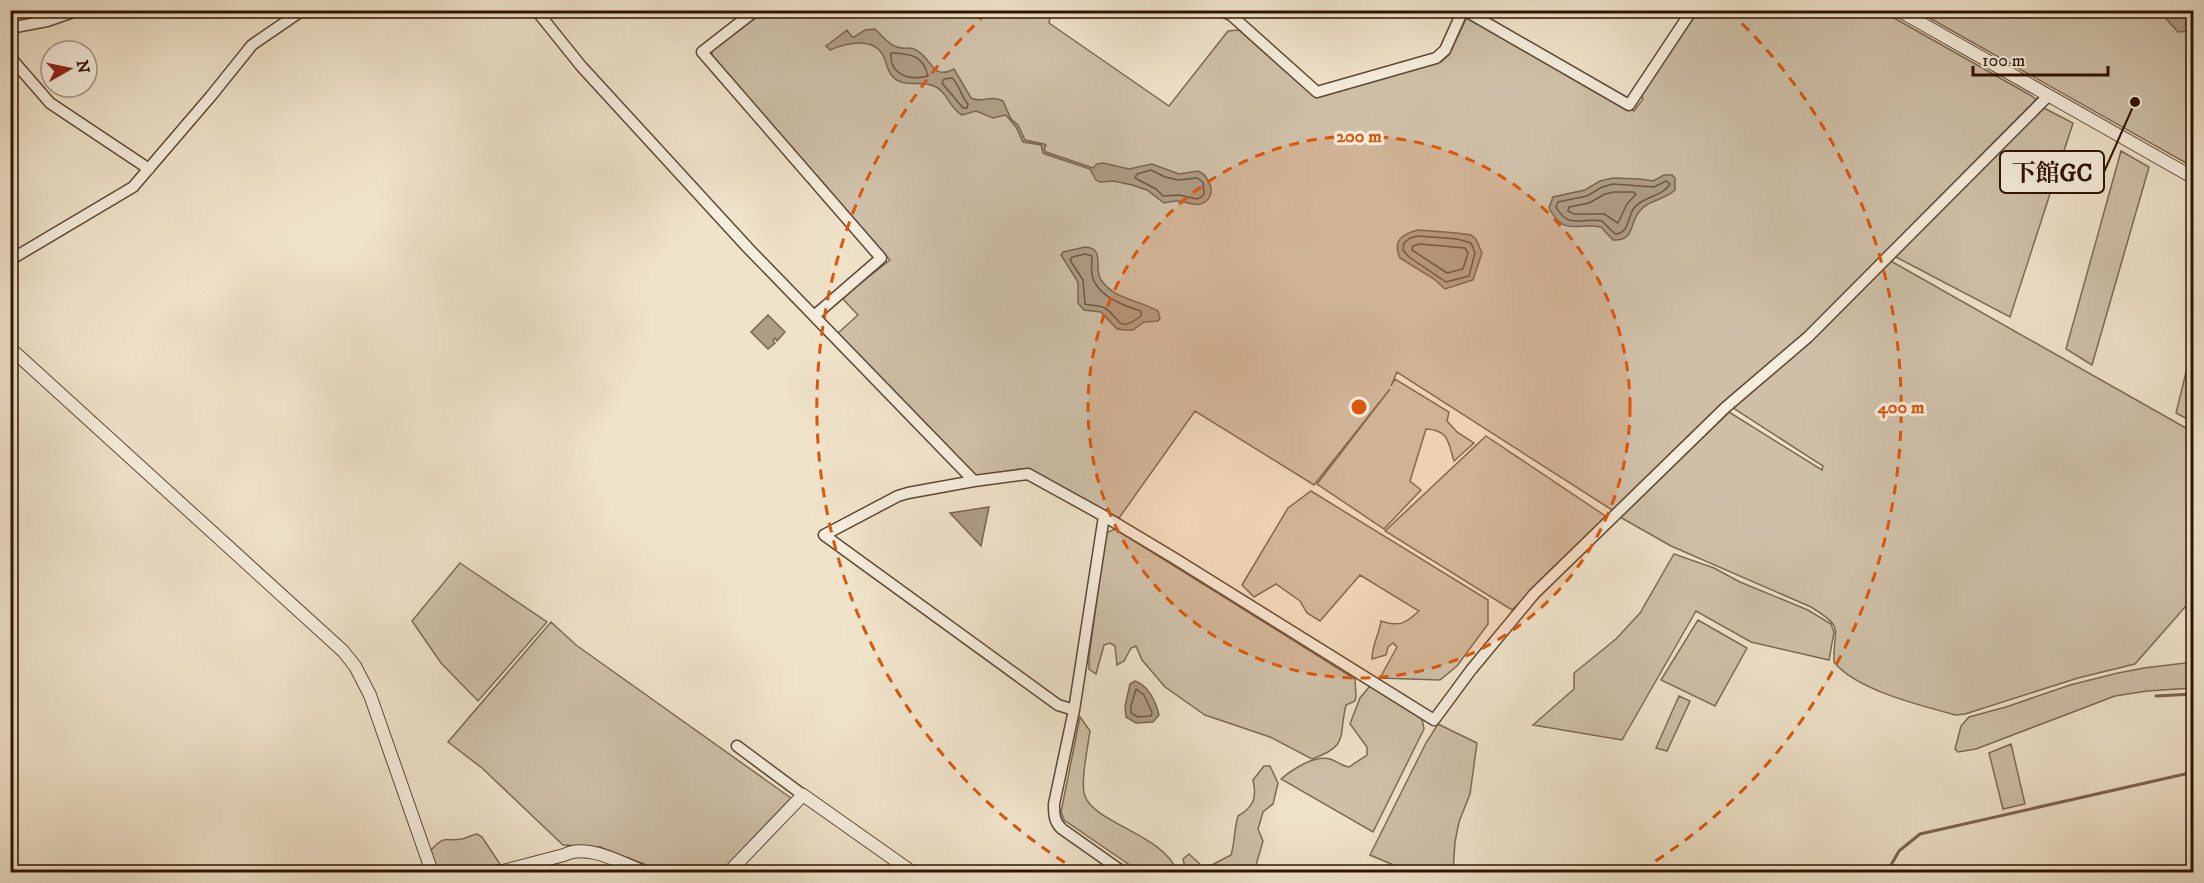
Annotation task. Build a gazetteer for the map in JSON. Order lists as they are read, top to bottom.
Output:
{
  "places": ["下館GC"],
  "scale_bar": "100 m",
  "north": "right",
  "rings": ["200 m", "400 m"]
}
